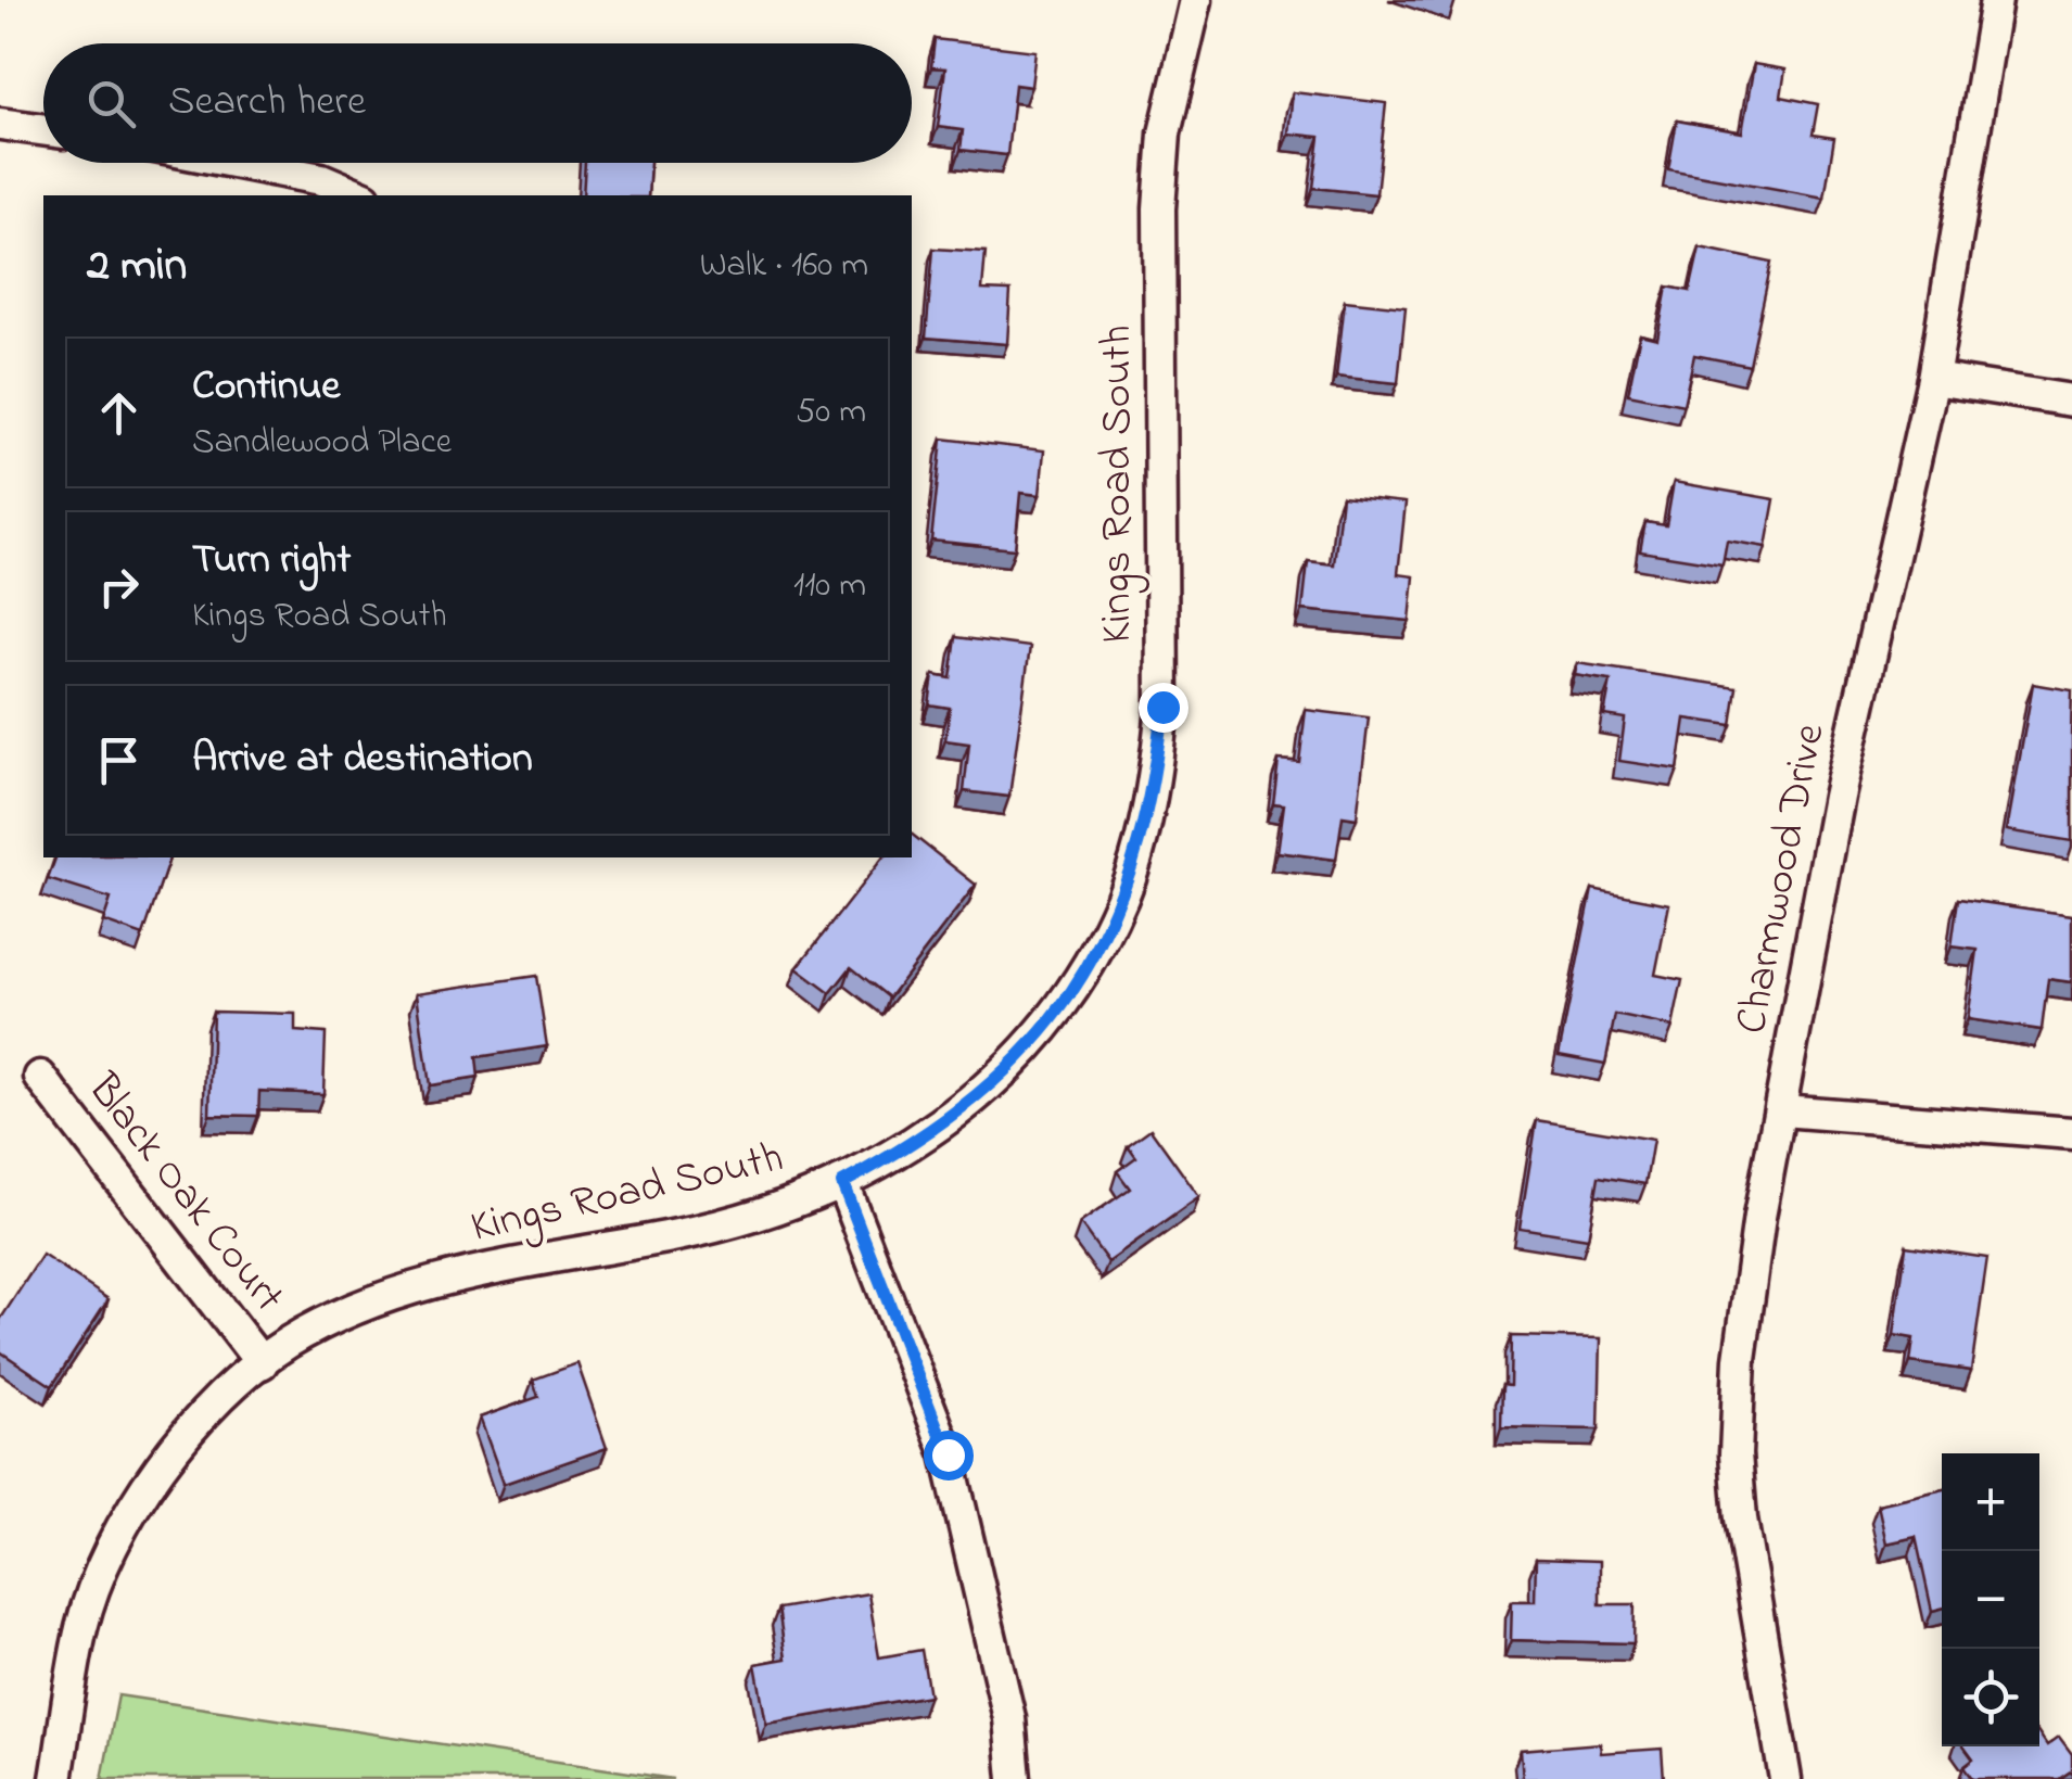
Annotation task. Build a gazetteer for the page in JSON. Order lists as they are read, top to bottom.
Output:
{
  "streets": {
    "street": ["Kings Road South", "Charmwood Drive", "Black Oak Court"]
  },
  "crossings": [
    ["Kings Road South", "Black Oak Court"]
  ],
  "page": {
    "search": "Search here",
    "heading": ["2 min", "Walk · 160 m"],
    "list": [
      ["Continue", "Sandlewood Place", "50 m"],
      ["Turn right", "Kings Road South", "110 m"],
      "Arrive at destination"
    ],
    "map_buttons": ["+", "−"]
  }
}
